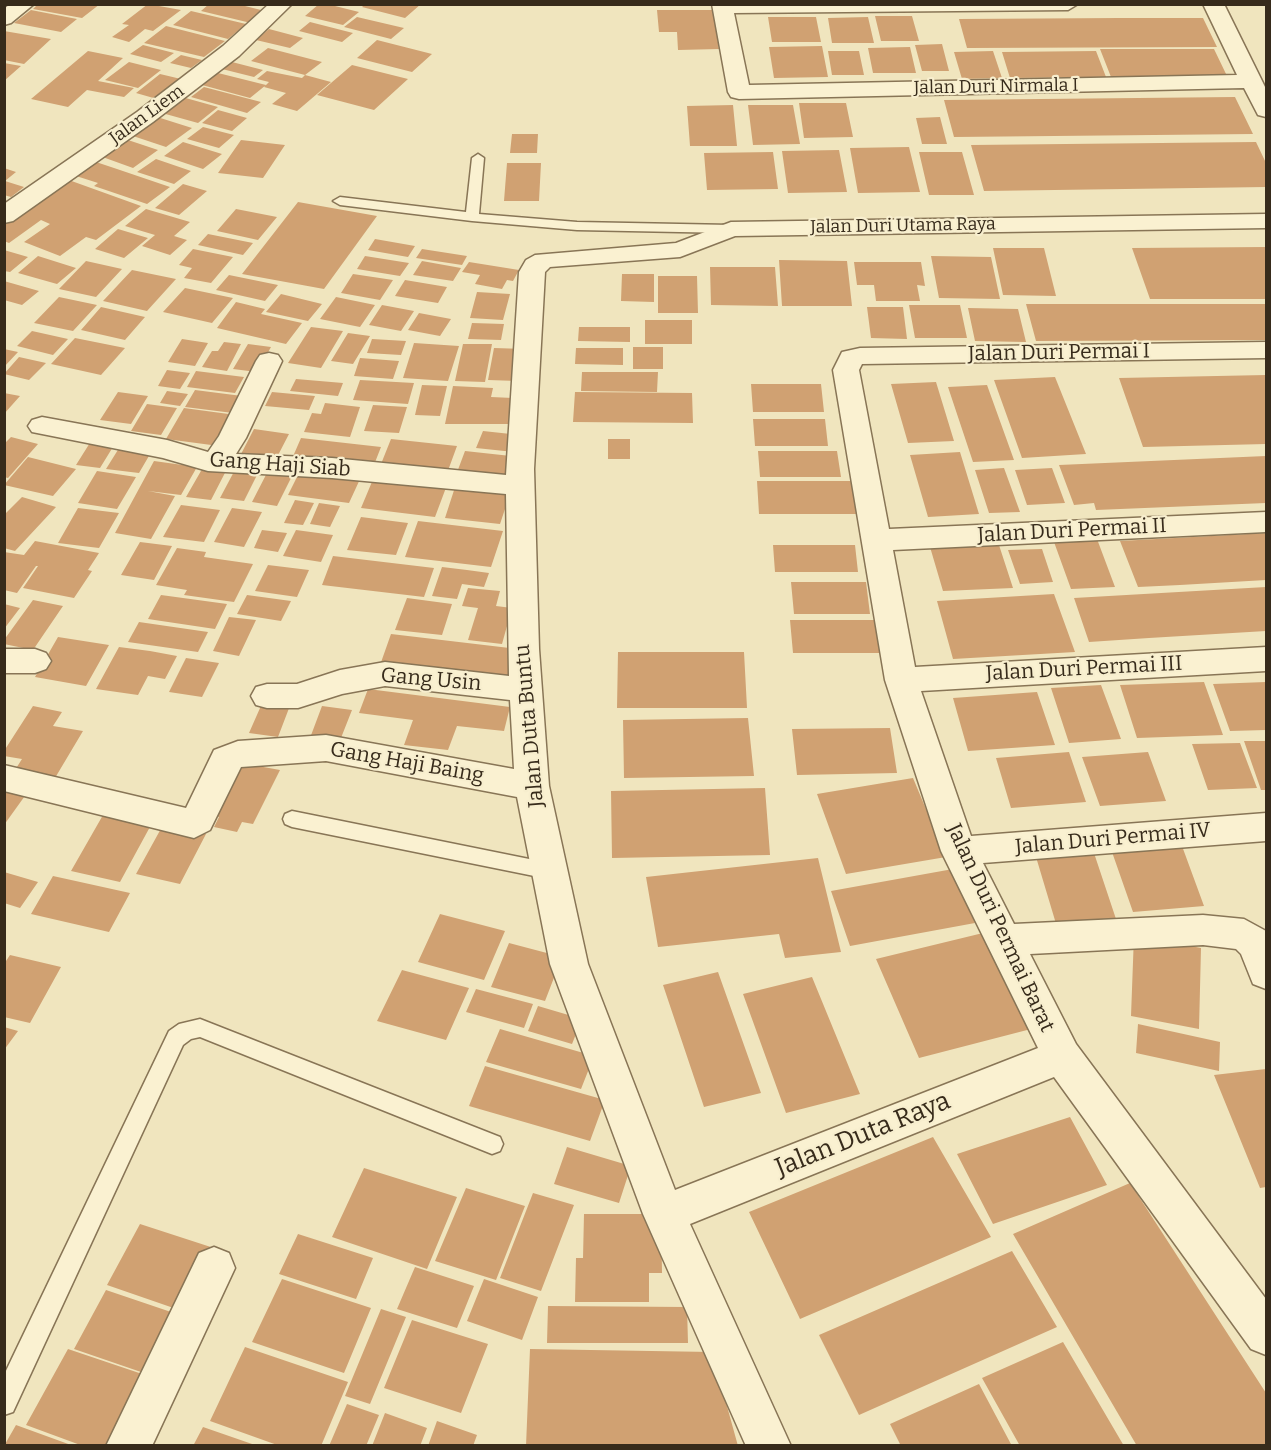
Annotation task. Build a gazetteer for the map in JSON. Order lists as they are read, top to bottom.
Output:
{
  "streets": {
    "street": [
      "Jalan Duri Nirmala I",
      "Jalan Liem",
      "Jalan Duri Utama Raya",
      "Jalan Duri Permai I",
      "Gang Haji Siab",
      "Jalan Duri Permai II",
      "Jalan Duri Permai III",
      "Gang Usin",
      "Jalan Duta Buntu",
      "Gang Haji Baing",
      "Jalan Duri Permai IV",
      "Jalan Duri Permai Barat",
      "Jalan Duta Raya"
    ]
  },
  "crossings": [
    ["Jalan Duri Utama Raya", "Jalan Duta Buntu"],
    ["Jalan Duri Permai I", "Jalan Duri Permai Barat"],
    ["Gang Haji Siab", "Jalan Duta Buntu"],
    ["Jalan Duri Permai II", "Jalan Duri Permai Barat"],
    ["Jalan Duri Permai III", "Jalan Duri Permai Barat"],
    ["Gang Usin", "Jalan Duta Buntu"],
    ["Jalan Duta Buntu", "Gang Haji Baing"],
    ["Jalan Duta Buntu", "Jalan Duta Raya"],
    ["Jalan Duri Permai IV", "Jalan Duri Permai Barat"],
    ["Jalan Duri Permai Barat", "Jalan Duta Raya"]
  ]
}
